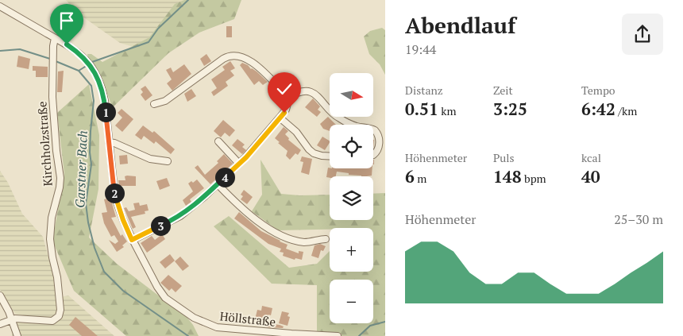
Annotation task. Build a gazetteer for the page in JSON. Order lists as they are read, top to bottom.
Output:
{
  "streets": {
    "street": ["Kirchholzstraße", "Höllstraße"]
  },
  "crossings": [
    ["Kirchholzstraße", "Höllstraße"]
  ],
  "water": ["Garstner Bach"],
  "north": "right",
  "page": {
    "heading": ["Abendlauf", "19:44"],
    "stats": [
      ["Distanz", "0.51 km"],
      ["Zeit", "3:25"],
      ["Tempo", "6:42 /km"],
      ["Höhenmeter", "6 m"],
      ["Puls", "148 bpm"],
      ["kcal", "40"]
    ],
    "map_buttons": ["+", "−"],
    "pins": [
      "1",
      "4",
      "2",
      "3"
    ],
    "chart": ["Höhenmeter", "25–30 m"]
  }
}
